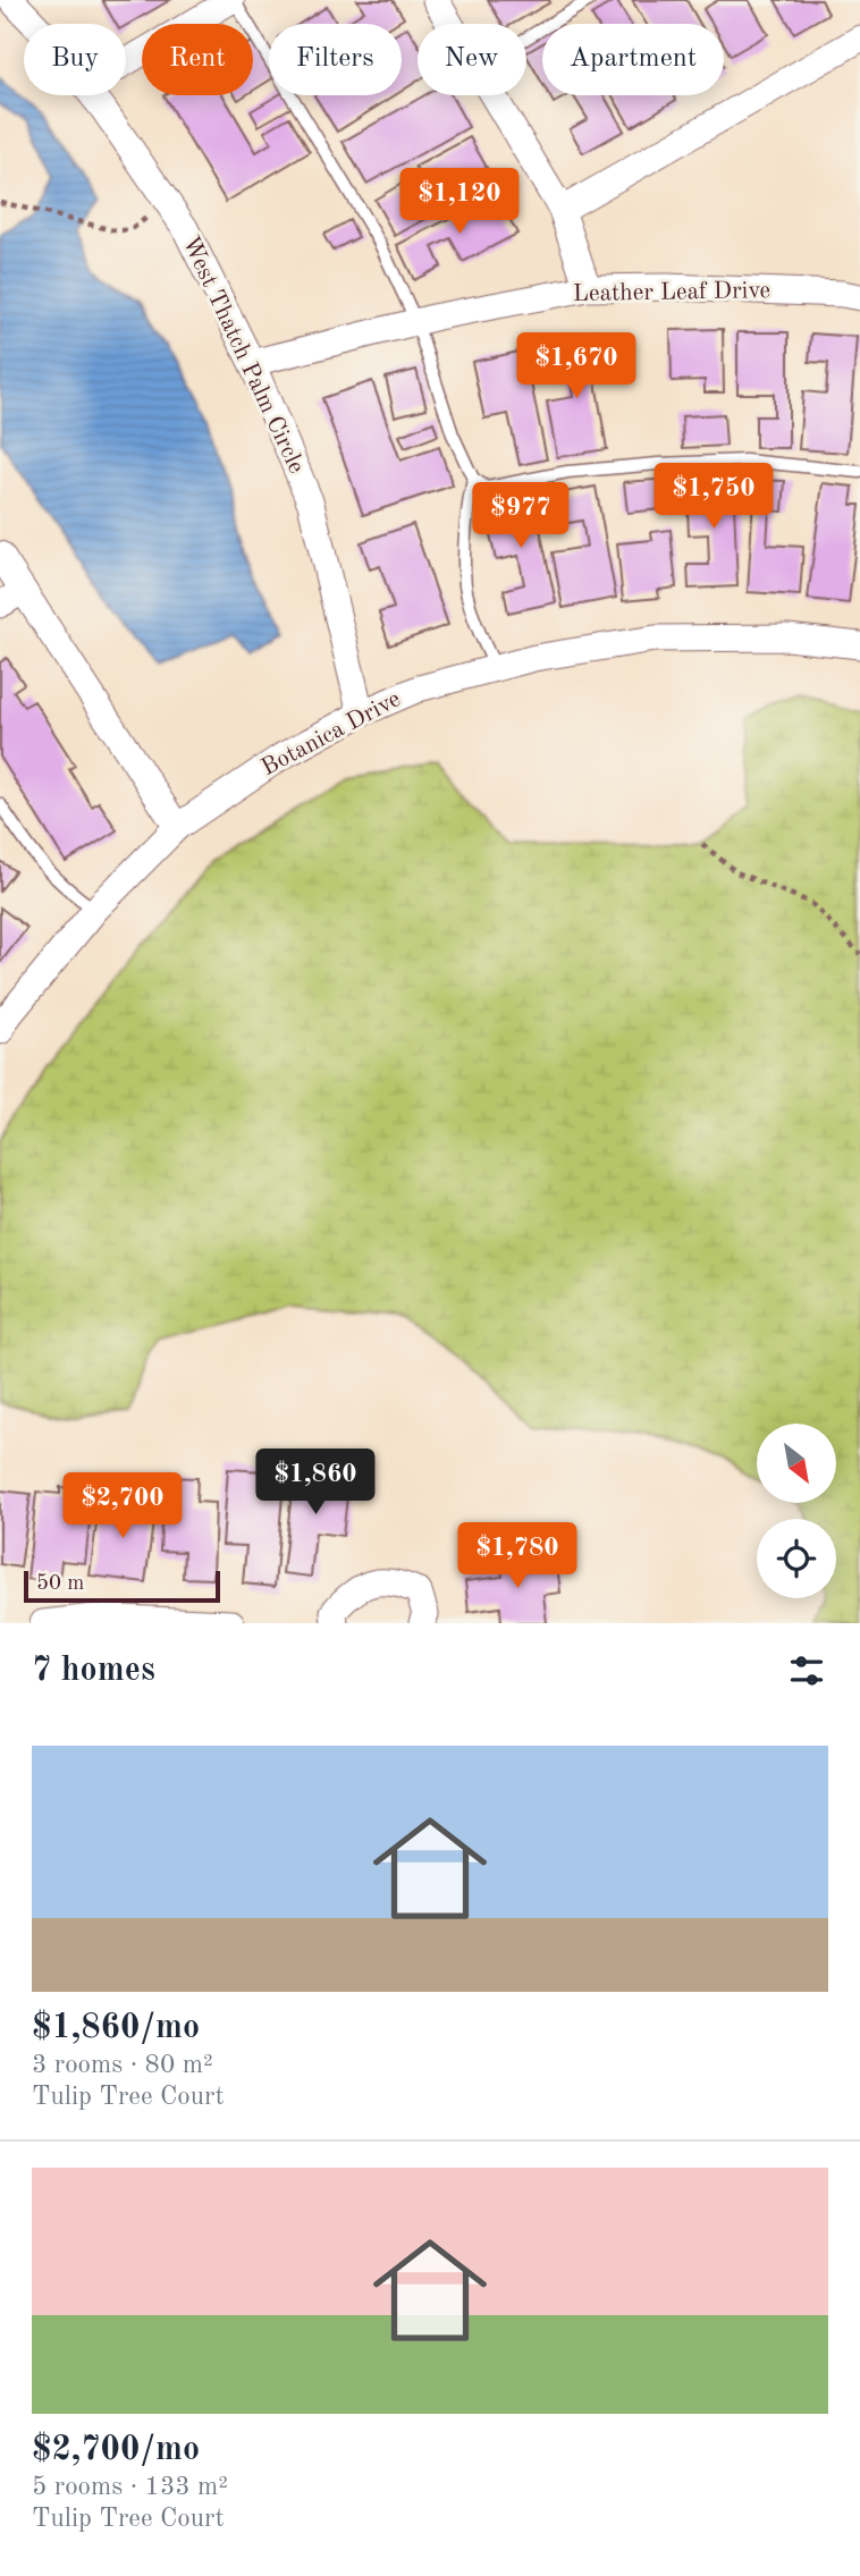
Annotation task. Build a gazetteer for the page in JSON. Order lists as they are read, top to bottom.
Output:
{
  "streets": {
    "street": ["Leather Leaf Drive", "West Thatch Palm Circle", "Botanica Drive"]
  },
  "crossings": [
    ["Leather Leaf Drive", "West Thatch Palm Circle"],
    ["West Thatch Palm Circle", "Botanica Drive"]
  ],
  "scale_bar": "50 m",
  "north": "bottom right",
  "page": {
    "chip": [
      "Buy",
      "Rent",
      "Filters",
      "New",
      "Apartment"
    ],
    "price": [
      "$1,120",
      "$1,670",
      "$1,750",
      "$977",
      "$1,860",
      "$2,700",
      "$1,780"
    ],
    "scale": "50 m",
    "heading": "7 homes",
    "list": [
      {
        "name": "$1,860/mo",
        "note": "3 rooms · 80 m² · Tulip Tree Court"
      },
      {
        "name": "$2,700/mo",
        "note": "5 rooms · 133 m² · Tulip Tree Court"
      }
    ]
  }
}
